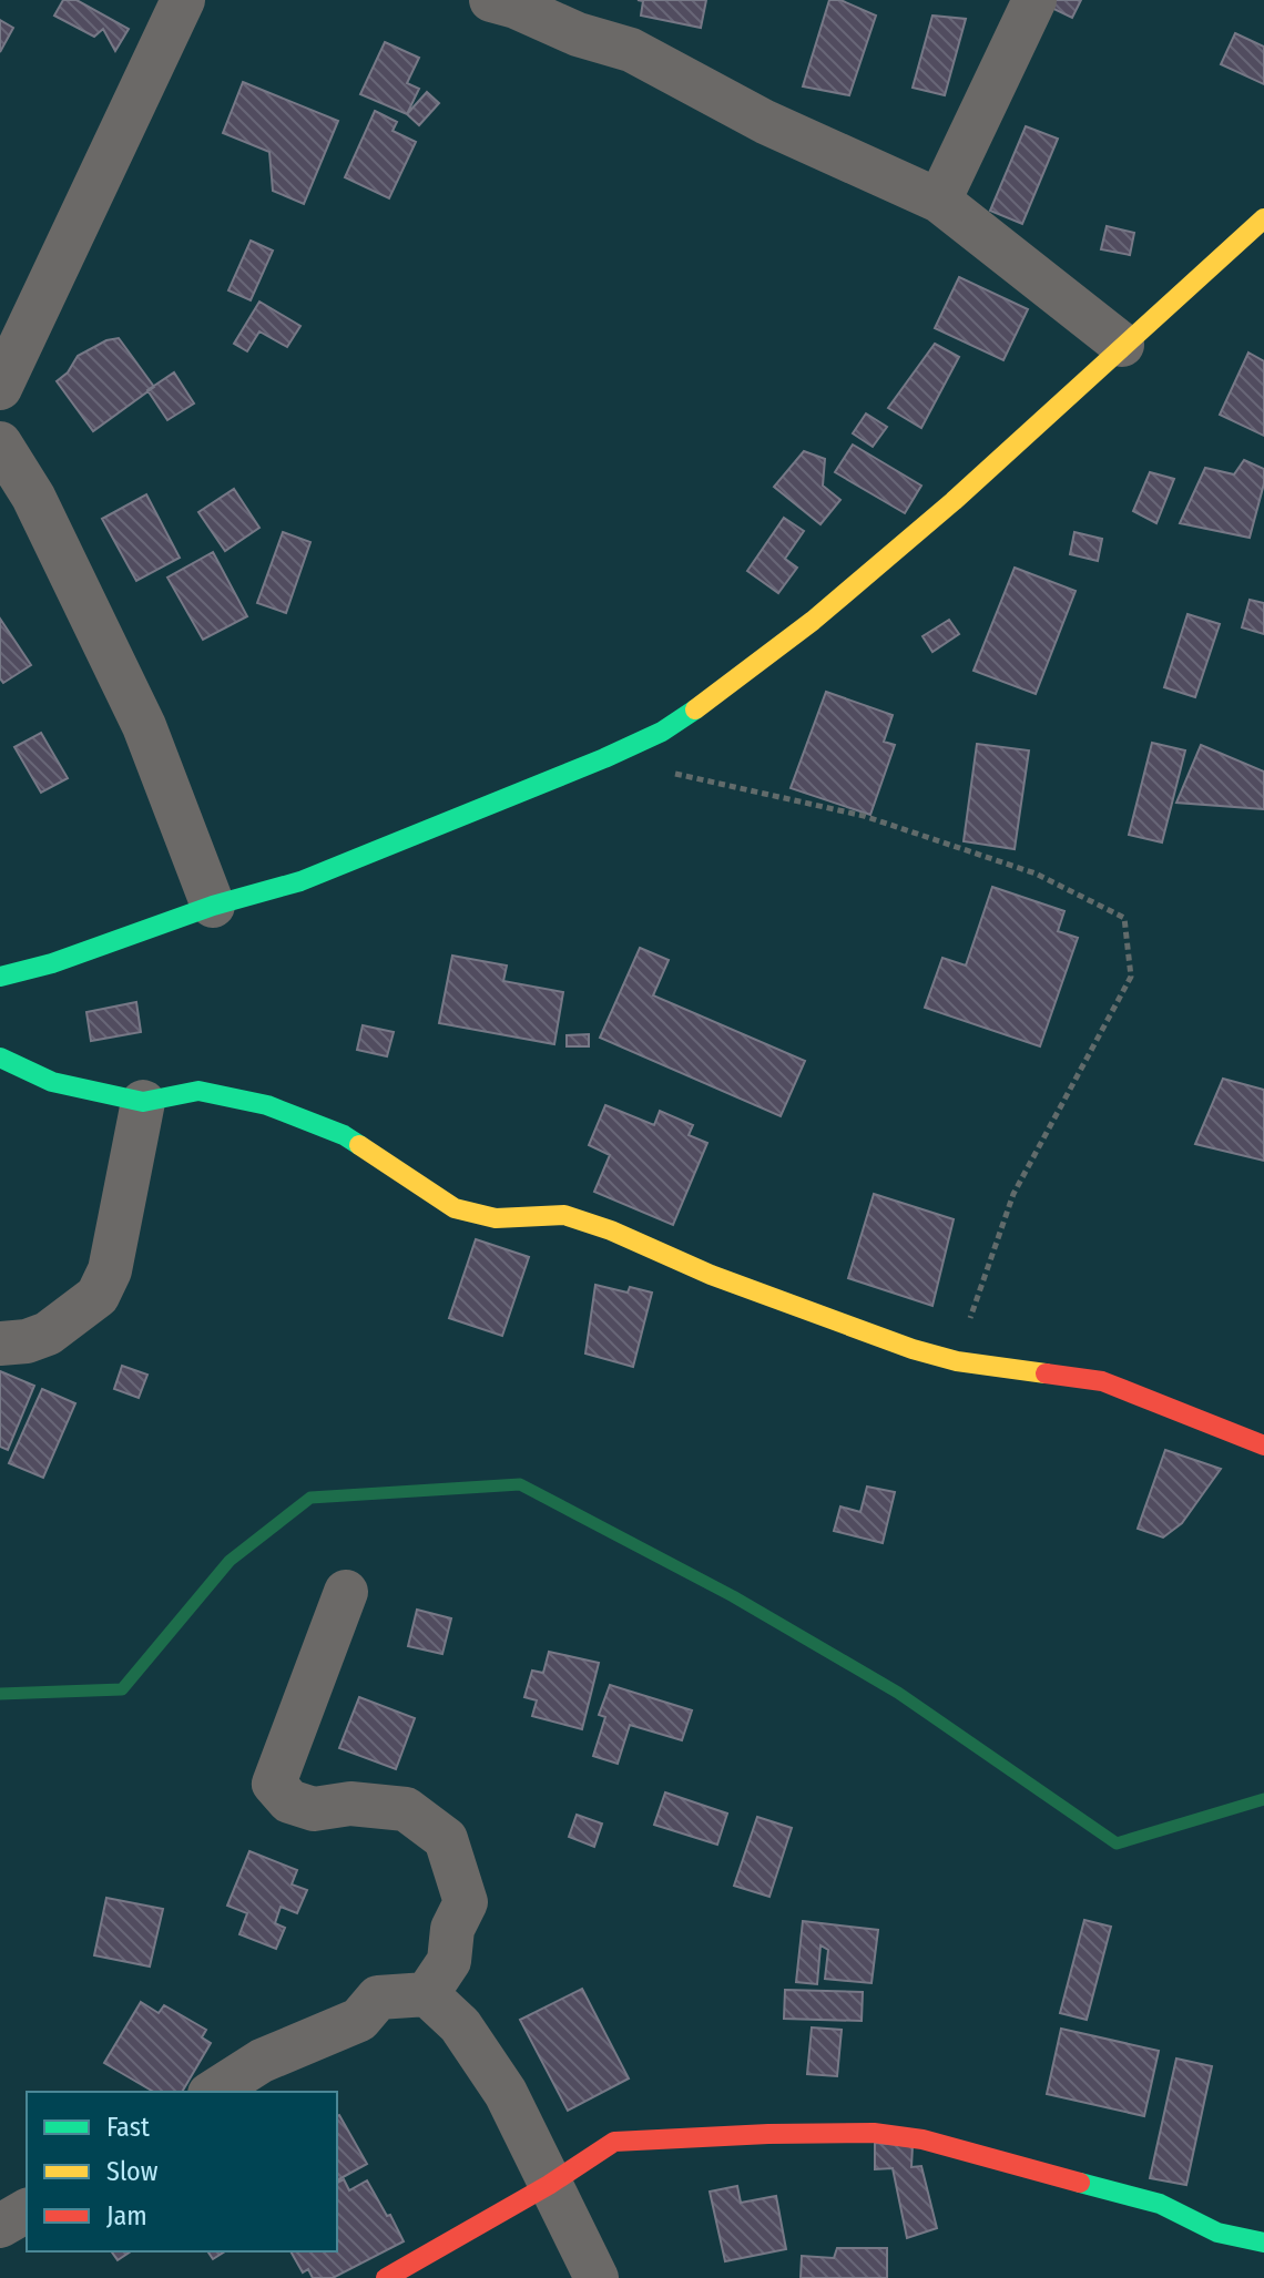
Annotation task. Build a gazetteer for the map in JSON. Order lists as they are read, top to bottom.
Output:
{
  "legend": ["Fast", "Slow", "Jam"]
}
